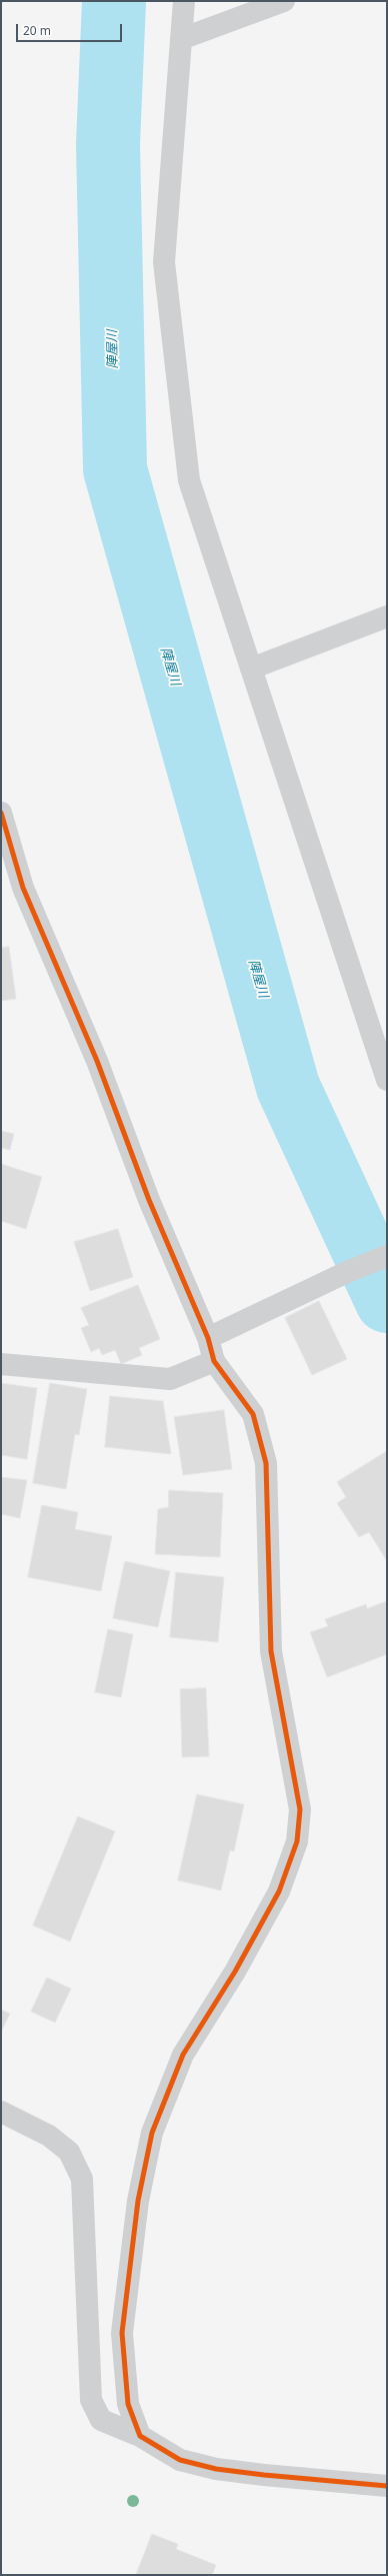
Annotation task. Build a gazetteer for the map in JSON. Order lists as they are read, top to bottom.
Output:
{
  "water": ["陣屋川"],
  "scale_bar": "20 m"
}
